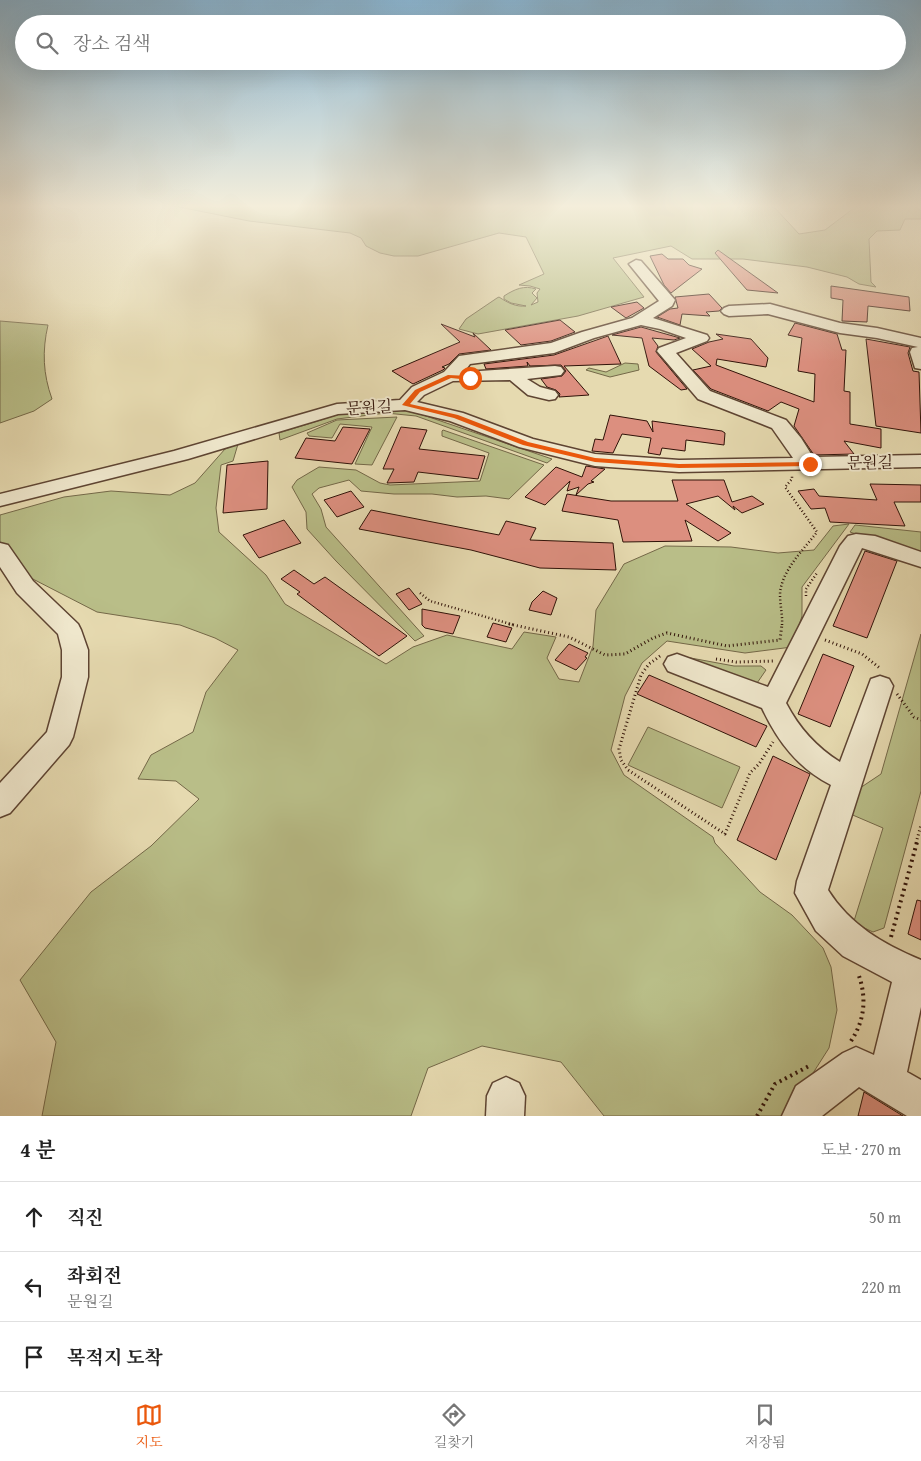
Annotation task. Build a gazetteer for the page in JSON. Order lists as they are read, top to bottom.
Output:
{
  "streets": {
    "street": ["문원길"]
  },
  "page": {
    "search": "장소 검색",
    "heading": ["4 분", "도보 · 270 m"],
    "list": [
      ["직진", "50 m"],
      ["좌회전", "문원길", "220 m"],
      "목적지 도착"
    ],
    "nav": ["지도", "길찾기", "저장됨"]
  }
}
